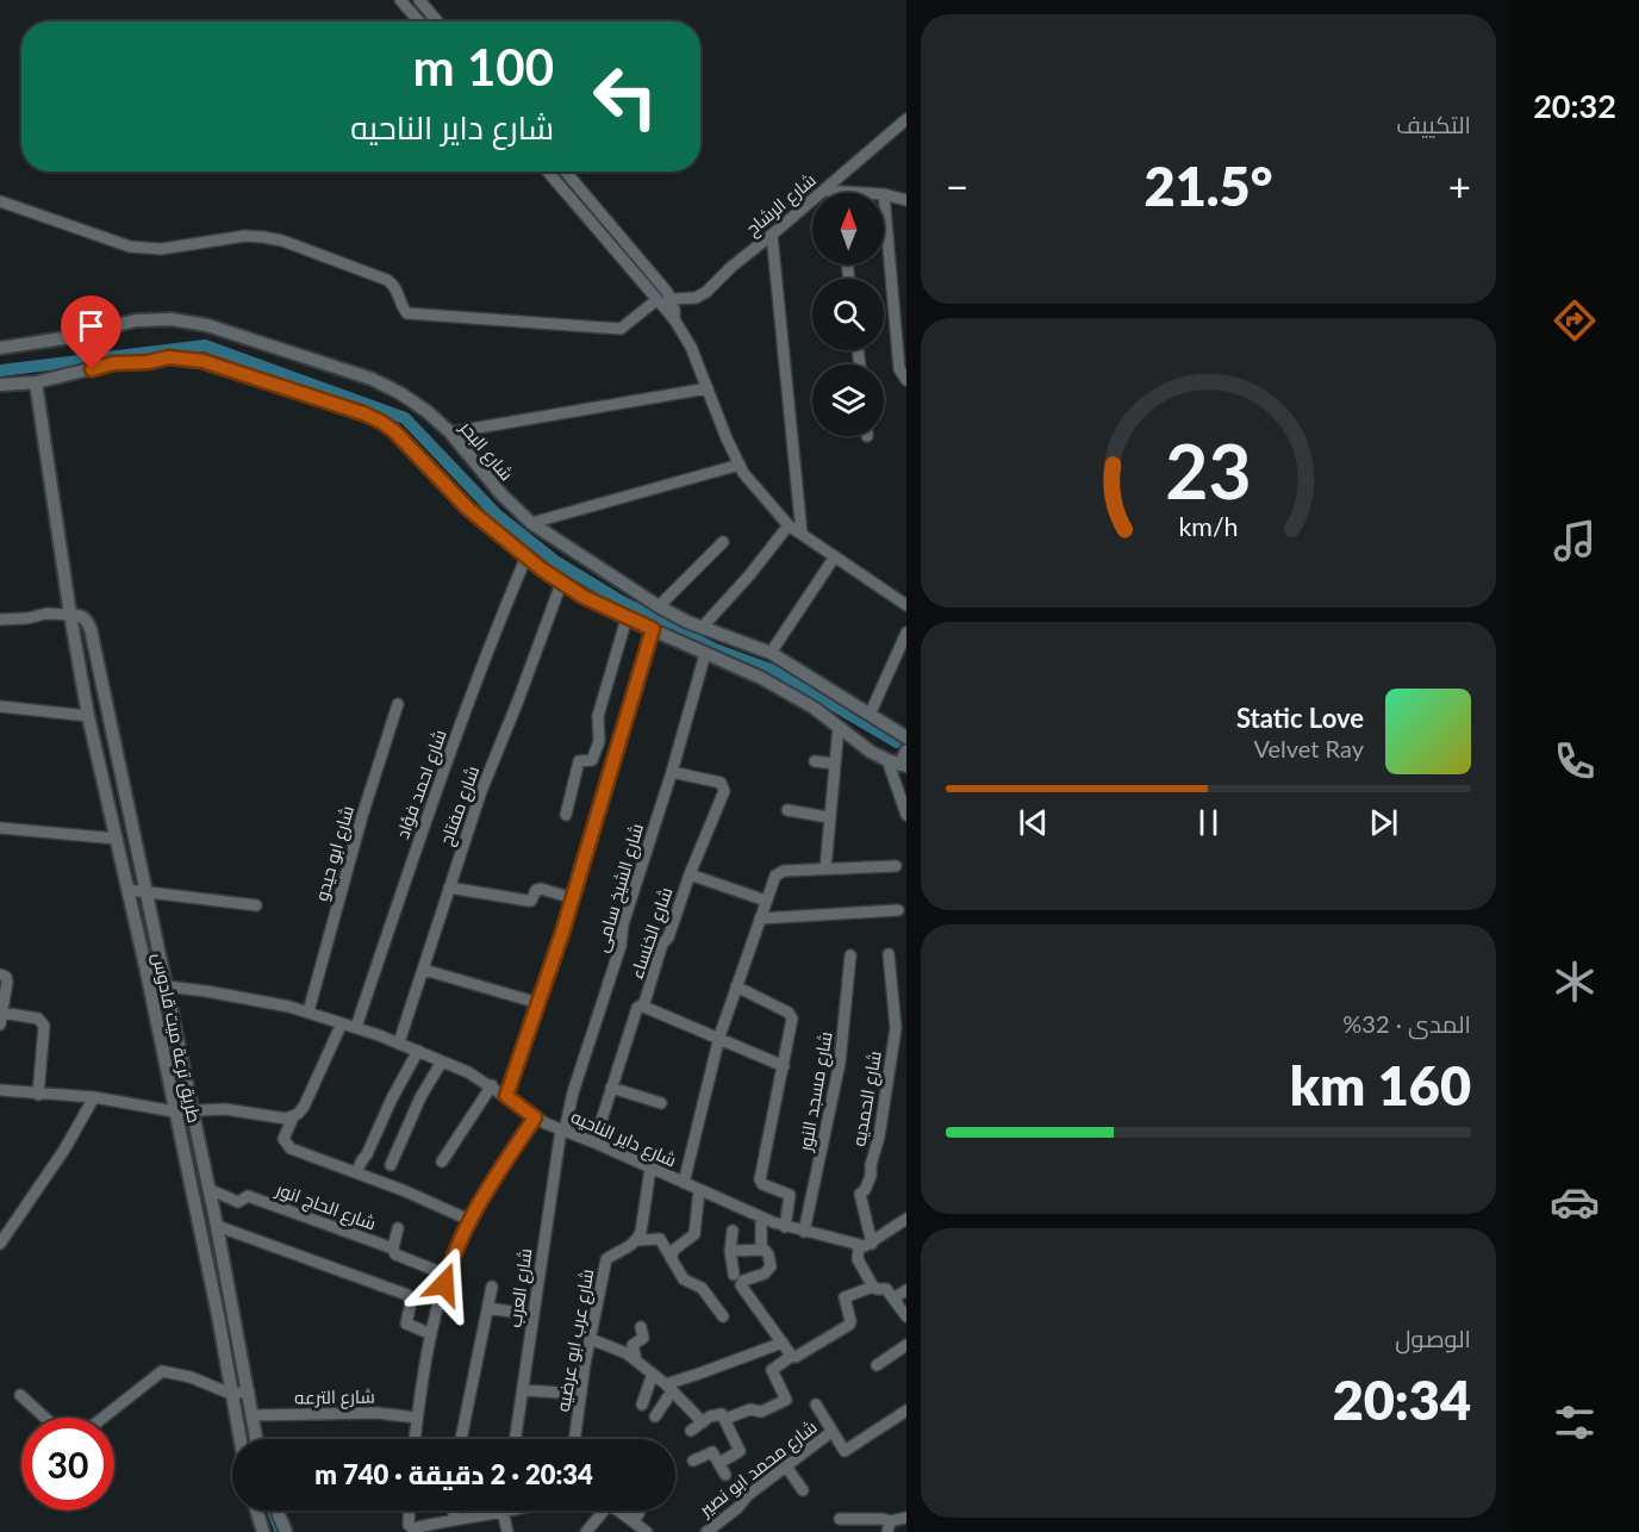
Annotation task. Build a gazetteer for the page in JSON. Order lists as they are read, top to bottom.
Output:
{
  "streets": {
    "street": [
      "شارع الرشاح",
      "شارع البحر",
      "شارع احمد فؤاد",
      "شارع مفتاح",
      "شارع ابو حيدو",
      "شارع الشيخ سامى",
      "شارع الخنساء",
      "طريق ترعة ميت قادوس",
      "شارع مسجد النور",
      "شارع الحمديه",
      "شارع داير الناحيه",
      "شارع الحاج انور",
      "شارع العرب",
      "شارع عرب ابو عرضيه",
      "شارع الترعه",
      "شارع محمد ابو نصير"
    ]
  },
  "crossings": [
    ["شارع البحر", "شارع احمد فؤاد"],
    ["شارع البحر", "شارع مفتاح"],
    ["شارع البحر", "شارع الشيخ سامى"],
    ["شارع البحر", "طريق ترعة ميت قادوس"],
    ["شارع احمد فؤاد", "شارع داير الناحيه"],
    ["شارع مفتاح", "شارع داير الناحيه"],
    ["شارع ابو حيدو", "شارع داير الناحيه"],
    ["شارع الشيخ سامى", "شارع الخنساء"],
    ["شارع الشيخ سامى", "شارع داير الناحيه"],
    ["شارع الشيخ سامى", "شارع العرب"],
    ["شارع الخنساء", "شارع داير الناحيه"],
    ["طريق ترعة ميت قادوس", "شارع داير الناحيه"],
    ["طريق ترعة ميت قادوس", "شارع الحاج انور"],
    ["طريق ترعة ميت قادوس", "شارع الترعه"],
    ["شارع مسجد النور", "شارع داير الناحيه"],
    ["شارع الحمديه", "شارع داير الناحيه"],
    ["شارع داير الناحيه", "شارع العرب"]
  ],
  "north": "top",
  "page": {
    "tabs": "20:32",
    "tile": [
      "التكييف",
      ["المدى · 32%", "160 km"],
      ["الوصول", "20:34"]
    ],
    "turn": ["100 m", "شارع داير الناحيه"],
    "heat": ["−", "21.5°", "+"],
    "song": ["Static Love", "Velvet Ray"],
    "limit": "30",
    "trip": "20:34 · 2 دقيقة · 740 m",
    "gauge": ["23", "km/h"]
  }
}
